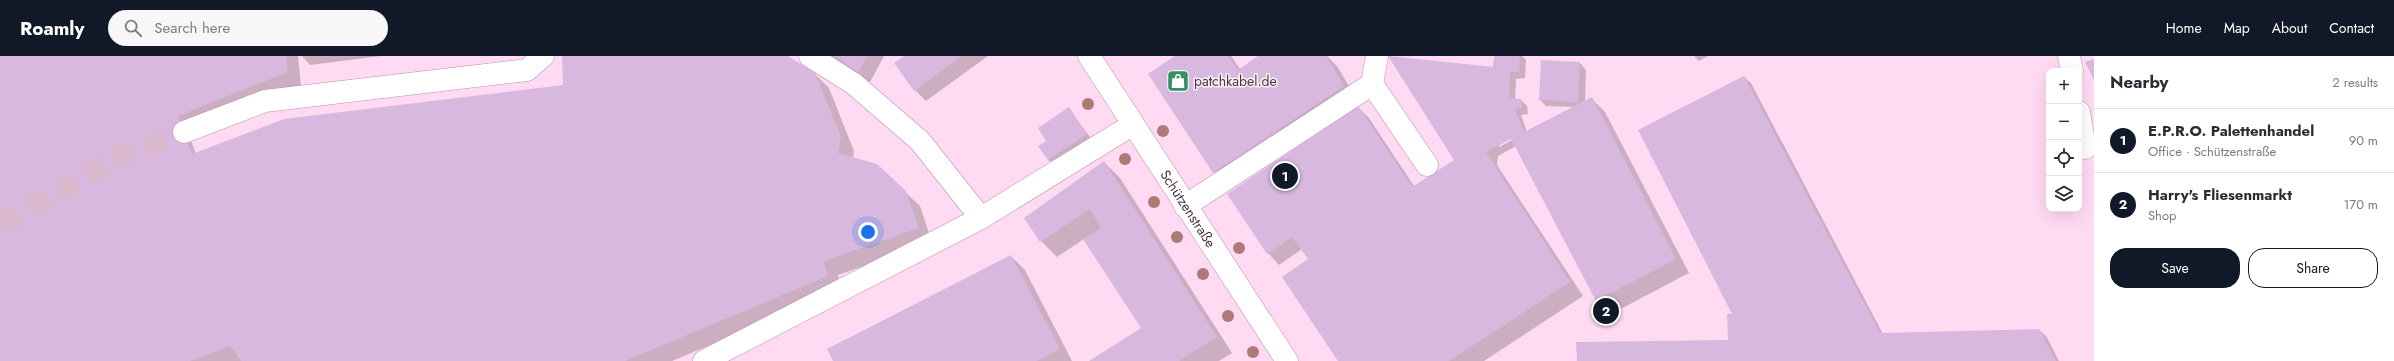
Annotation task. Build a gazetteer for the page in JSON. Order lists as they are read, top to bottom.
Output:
{
  "streets": {
    "street": ["Schützenstraße"]
  },
  "places": {
    "shop": ["patchkabel.de"]
  },
  "page": {
    "header": "Roamly",
    "search": "Search here",
    "nav": [
      "Home",
      "Map",
      "About",
      "Contact"
    ],
    "heading": ["Nearby", "2 results"],
    "map_buttons": ["+", "−"],
    "list": [
      {
        "mark": "1",
        "name": "E.P.R.O. Palettenhandel",
        "note": "Office · Schützenstraße",
        "value": "90 m"
      },
      {
        "mark": "2",
        "name": "Harry's Fliesenmarkt",
        "note": "Shop",
        "value": "170 m"
      }
    ],
    "pins": ["1", "2"],
    "buttons": ["Save", "Share"]
  }
}
